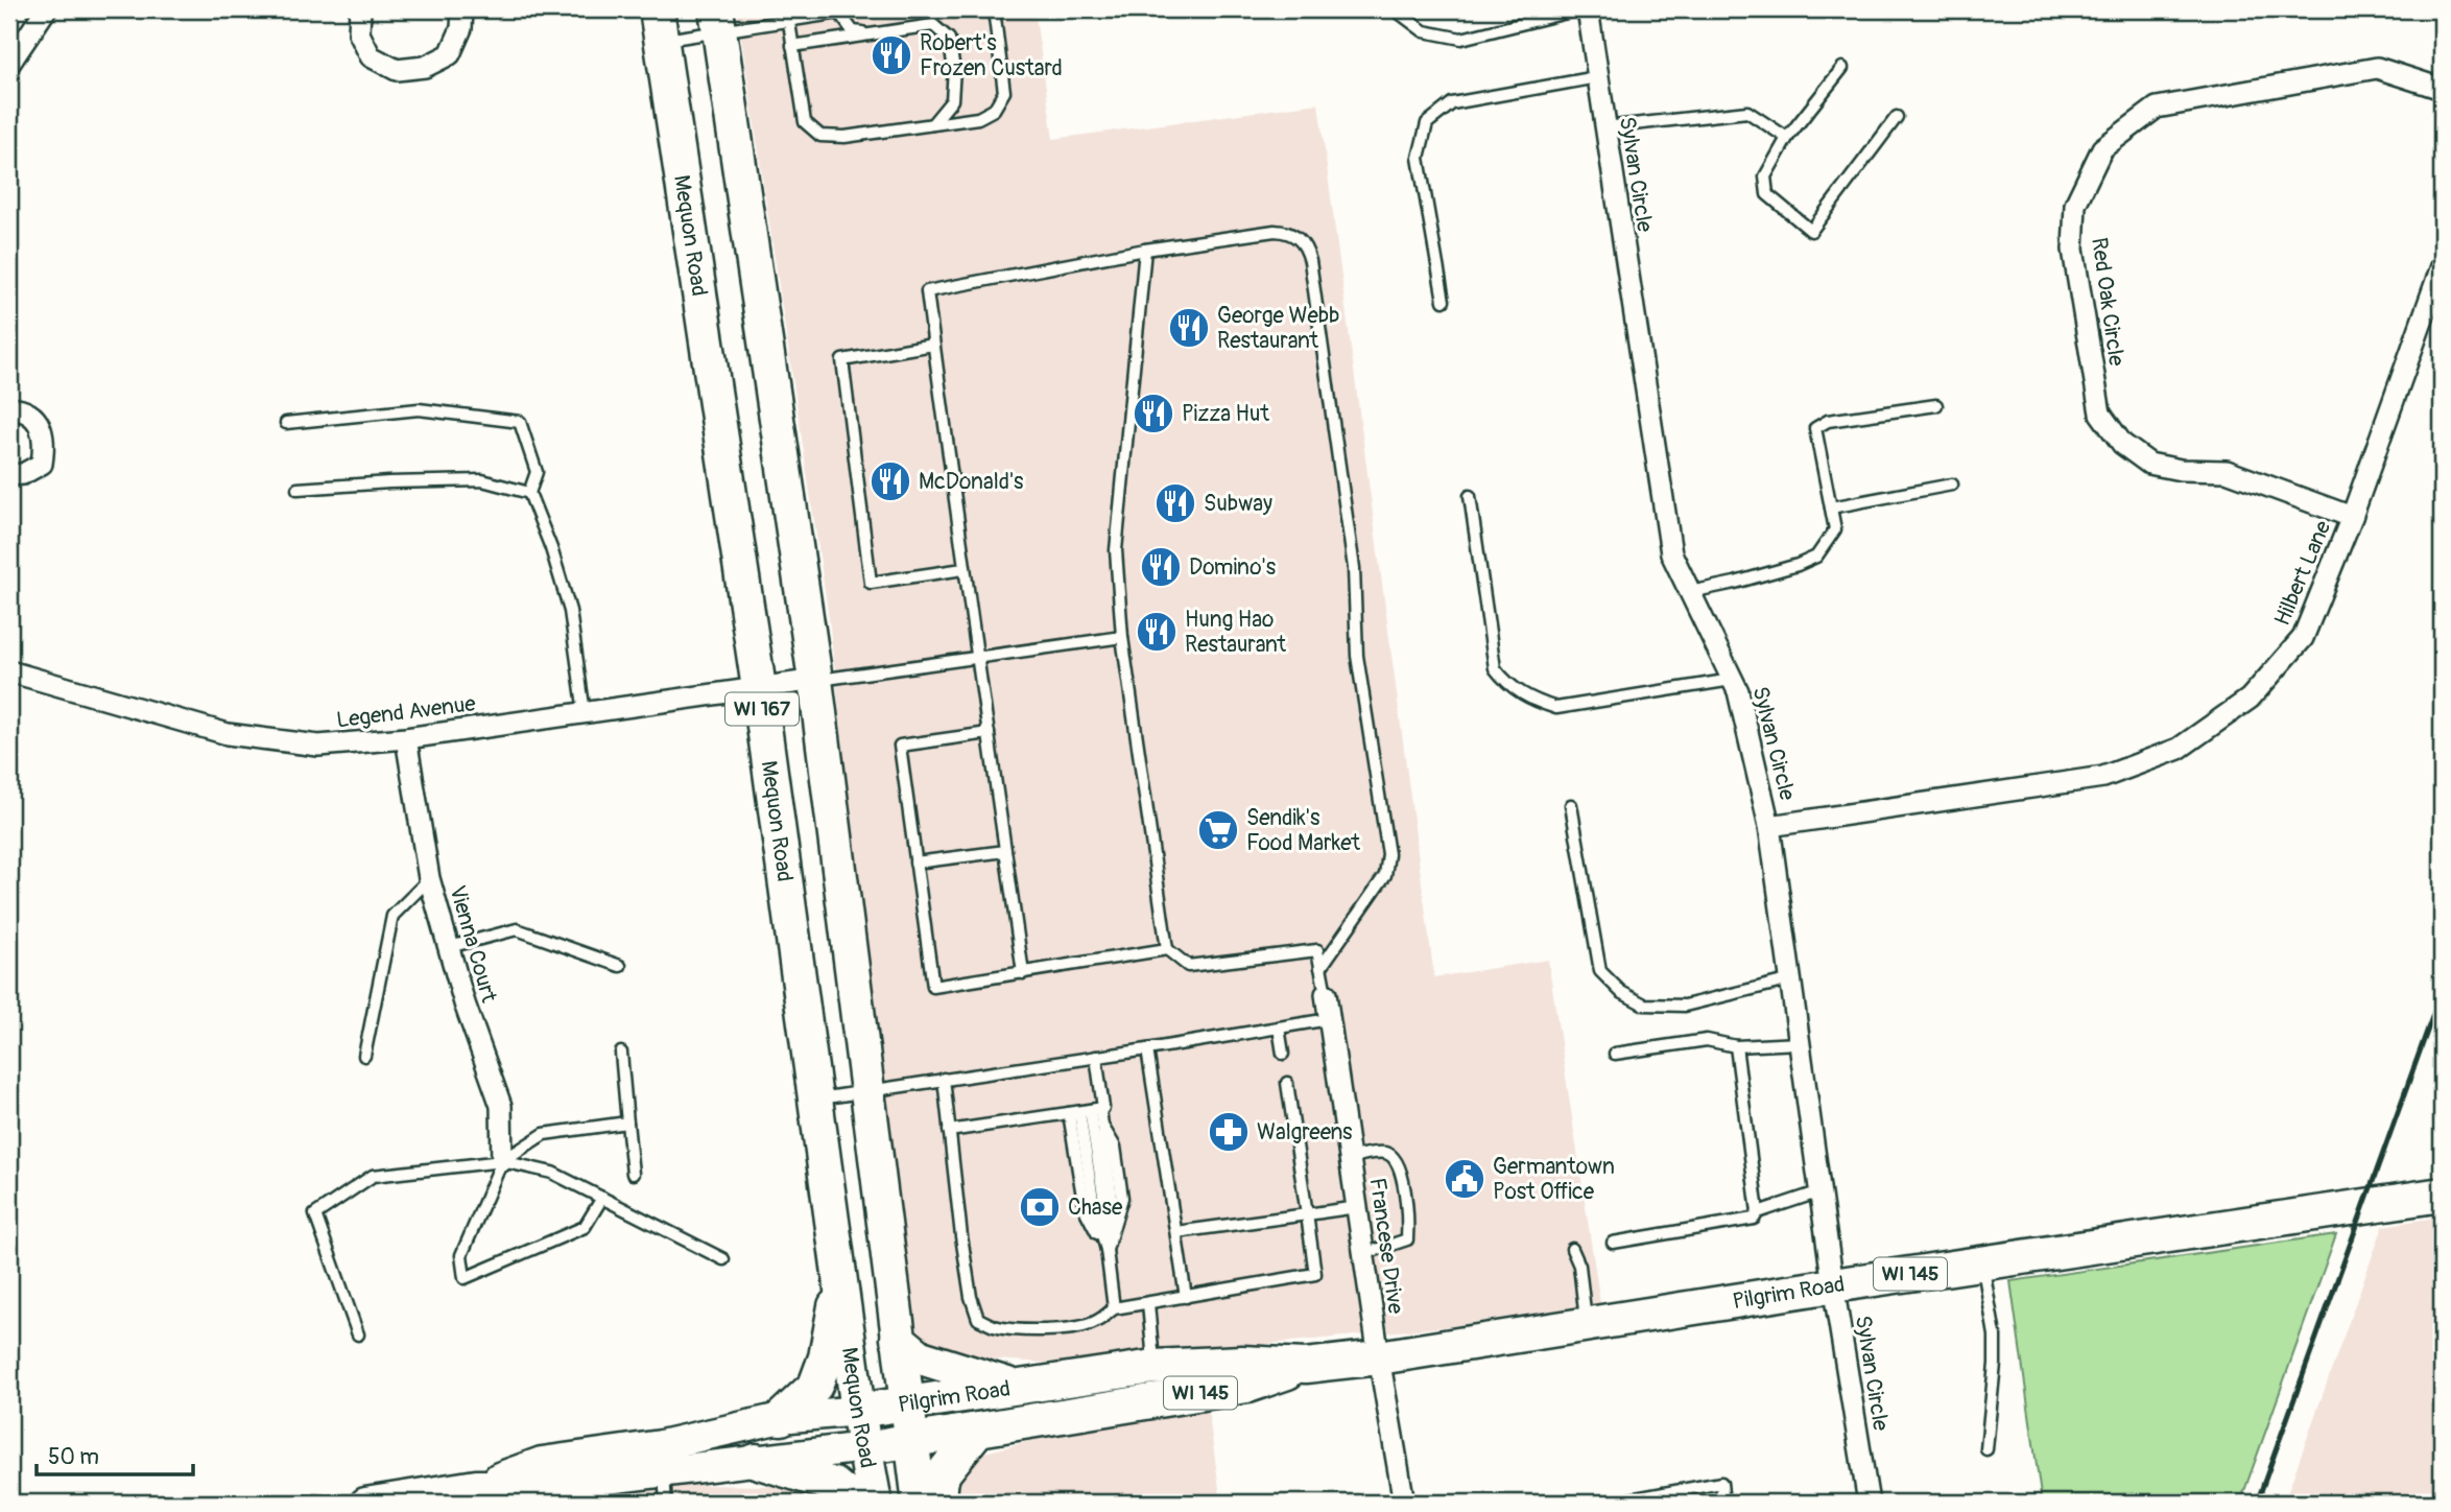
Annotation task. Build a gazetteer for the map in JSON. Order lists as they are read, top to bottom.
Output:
{
  "streets": {
    "main road": [
      "Mequon Road",
      "WI 167",
      "WI 145",
      "Pilgrim Road"
    ],
    "street": [
      "Sylvan Circle",
      "Red Oak Circle",
      "Hilbert Lane",
      "Legend Avenue",
      "Vienna Court",
      "Francese Drive"
    ]
  },
  "crossings": [
    ["Sylvan Circle", "Hilbert Lane"],
    ["Sylvan Circle", "Pilgrim Road"],
    ["Mequon Road", "Legend Avenue"],
    ["Mequon Road", "Pilgrim Road"],
    ["Red Oak Circle", "Hilbert Lane"],
    ["Legend Avenue", "Vienna Court"],
    ["Francese Drive", "Pilgrim Road"]
  ],
  "places": {
    "restaurant": [
      "Robert's Frozen Custard",
      "George Webb Restaurant",
      "Pizza Hut",
      "McDonald's",
      "Subway",
      "Domino's",
      "Hung Hao Restaurant"
    ],
    "supermarket": ["Sendik's Food Market"],
    "pharmacy": ["Walgreens"],
    "public building": ["Germantown Post Office"],
    "bank": ["Chase"]
  },
  "scale_bar": "50 m"
}
